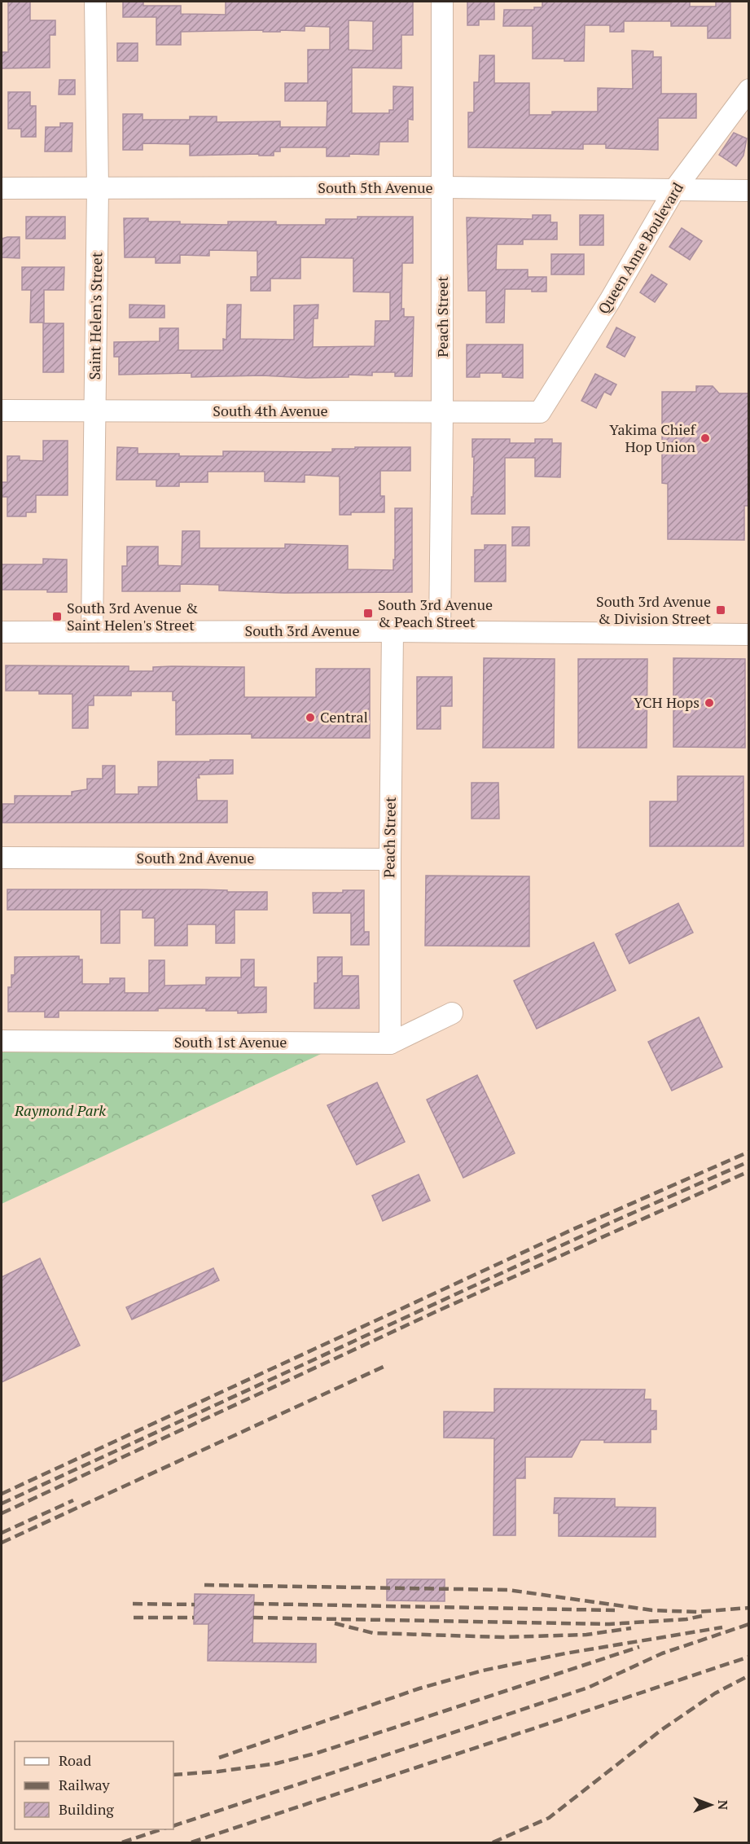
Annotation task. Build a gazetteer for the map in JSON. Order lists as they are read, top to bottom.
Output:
{
  "streets": {
    "street": [
      "South 5th Avenue",
      "Queen Anne Boulevard",
      "Saint Helen's Street",
      "Peach Street",
      "South 4th Avenue",
      "South 3rd Avenue",
      "South 2nd Avenue",
      "South 1st Avenue"
    ]
  },
  "crossings": [
    ["South 5th Avenue", "Queen Anne Boulevard"],
    ["South 5th Avenue", "Saint Helen's Street"],
    ["South 5th Avenue", "Peach Street"],
    ["Queen Anne Boulevard", "South 4th Avenue"],
    ["Saint Helen's Street", "South 4th Avenue"],
    ["Saint Helen's Street", "South 3rd Avenue"],
    ["Peach Street", "South 4th Avenue"],
    ["Peach Street", "South 3rd Avenue"],
    ["Peach Street", "South 2nd Avenue"],
    ["Peach Street", "South 1st Avenue"]
  ],
  "parks": ["Raymond Park"],
  "places": {
    "other": ["Yakima Chief Hop Union", "YCH Hops", "Central"],
    "transit": ["South 3rd Avenue & Division Street", "South 3rd Avenue & Peach Street", "South 3rd Avenue & Saint Helen's Street"]
  },
  "legend": ["Road", "Railway", "Building"],
  "north": "right"
}
